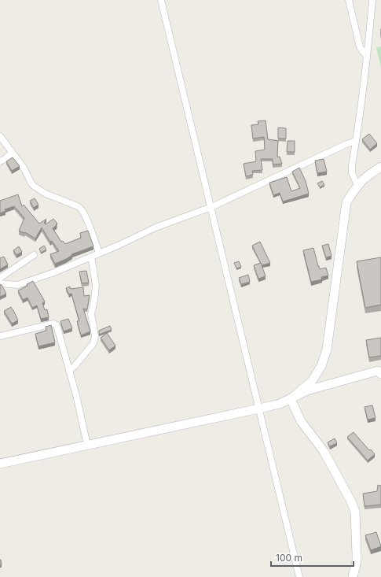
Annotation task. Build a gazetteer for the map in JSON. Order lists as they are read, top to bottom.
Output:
{
  "scale_bar": "100 m"
}
